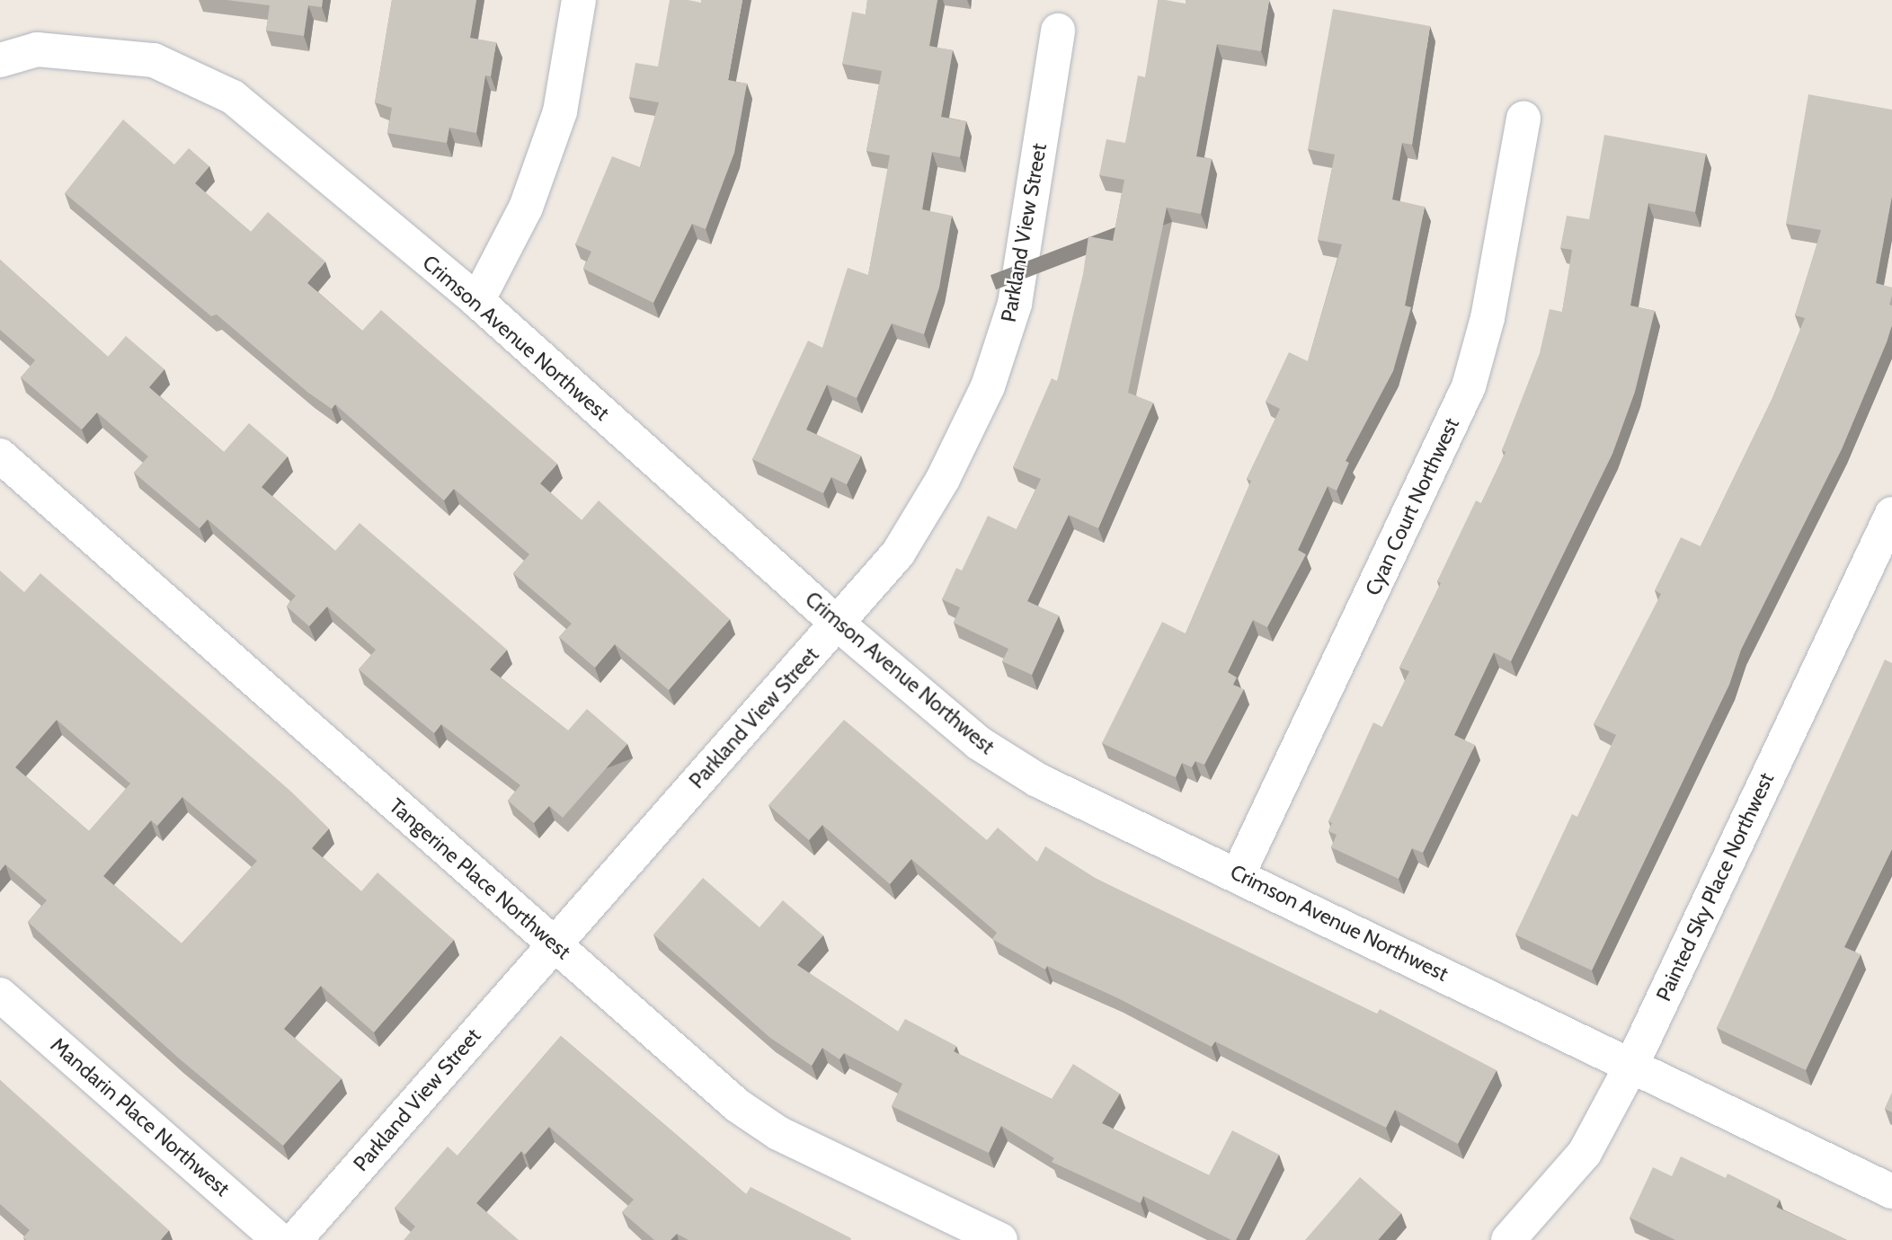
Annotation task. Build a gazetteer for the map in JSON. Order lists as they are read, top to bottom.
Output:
{
  "streets": {
    "street": [
      "Parkland View Street",
      "Crimson Avenue Northwest",
      "Cyan Court Northwest",
      "Tangerine Place Northwest",
      "Painted Sky Place Northwest",
      "Mandarin Place Northwest"
    ]
  },
  "crossings": [
    ["Parkland View Street", "Crimson Avenue Northwest"],
    ["Parkland View Street", "Tangerine Place Northwest"],
    ["Crimson Avenue Northwest", "Cyan Court Northwest"],
    ["Crimson Avenue Northwest", "Painted Sky Place Northwest"]
  ]
}
